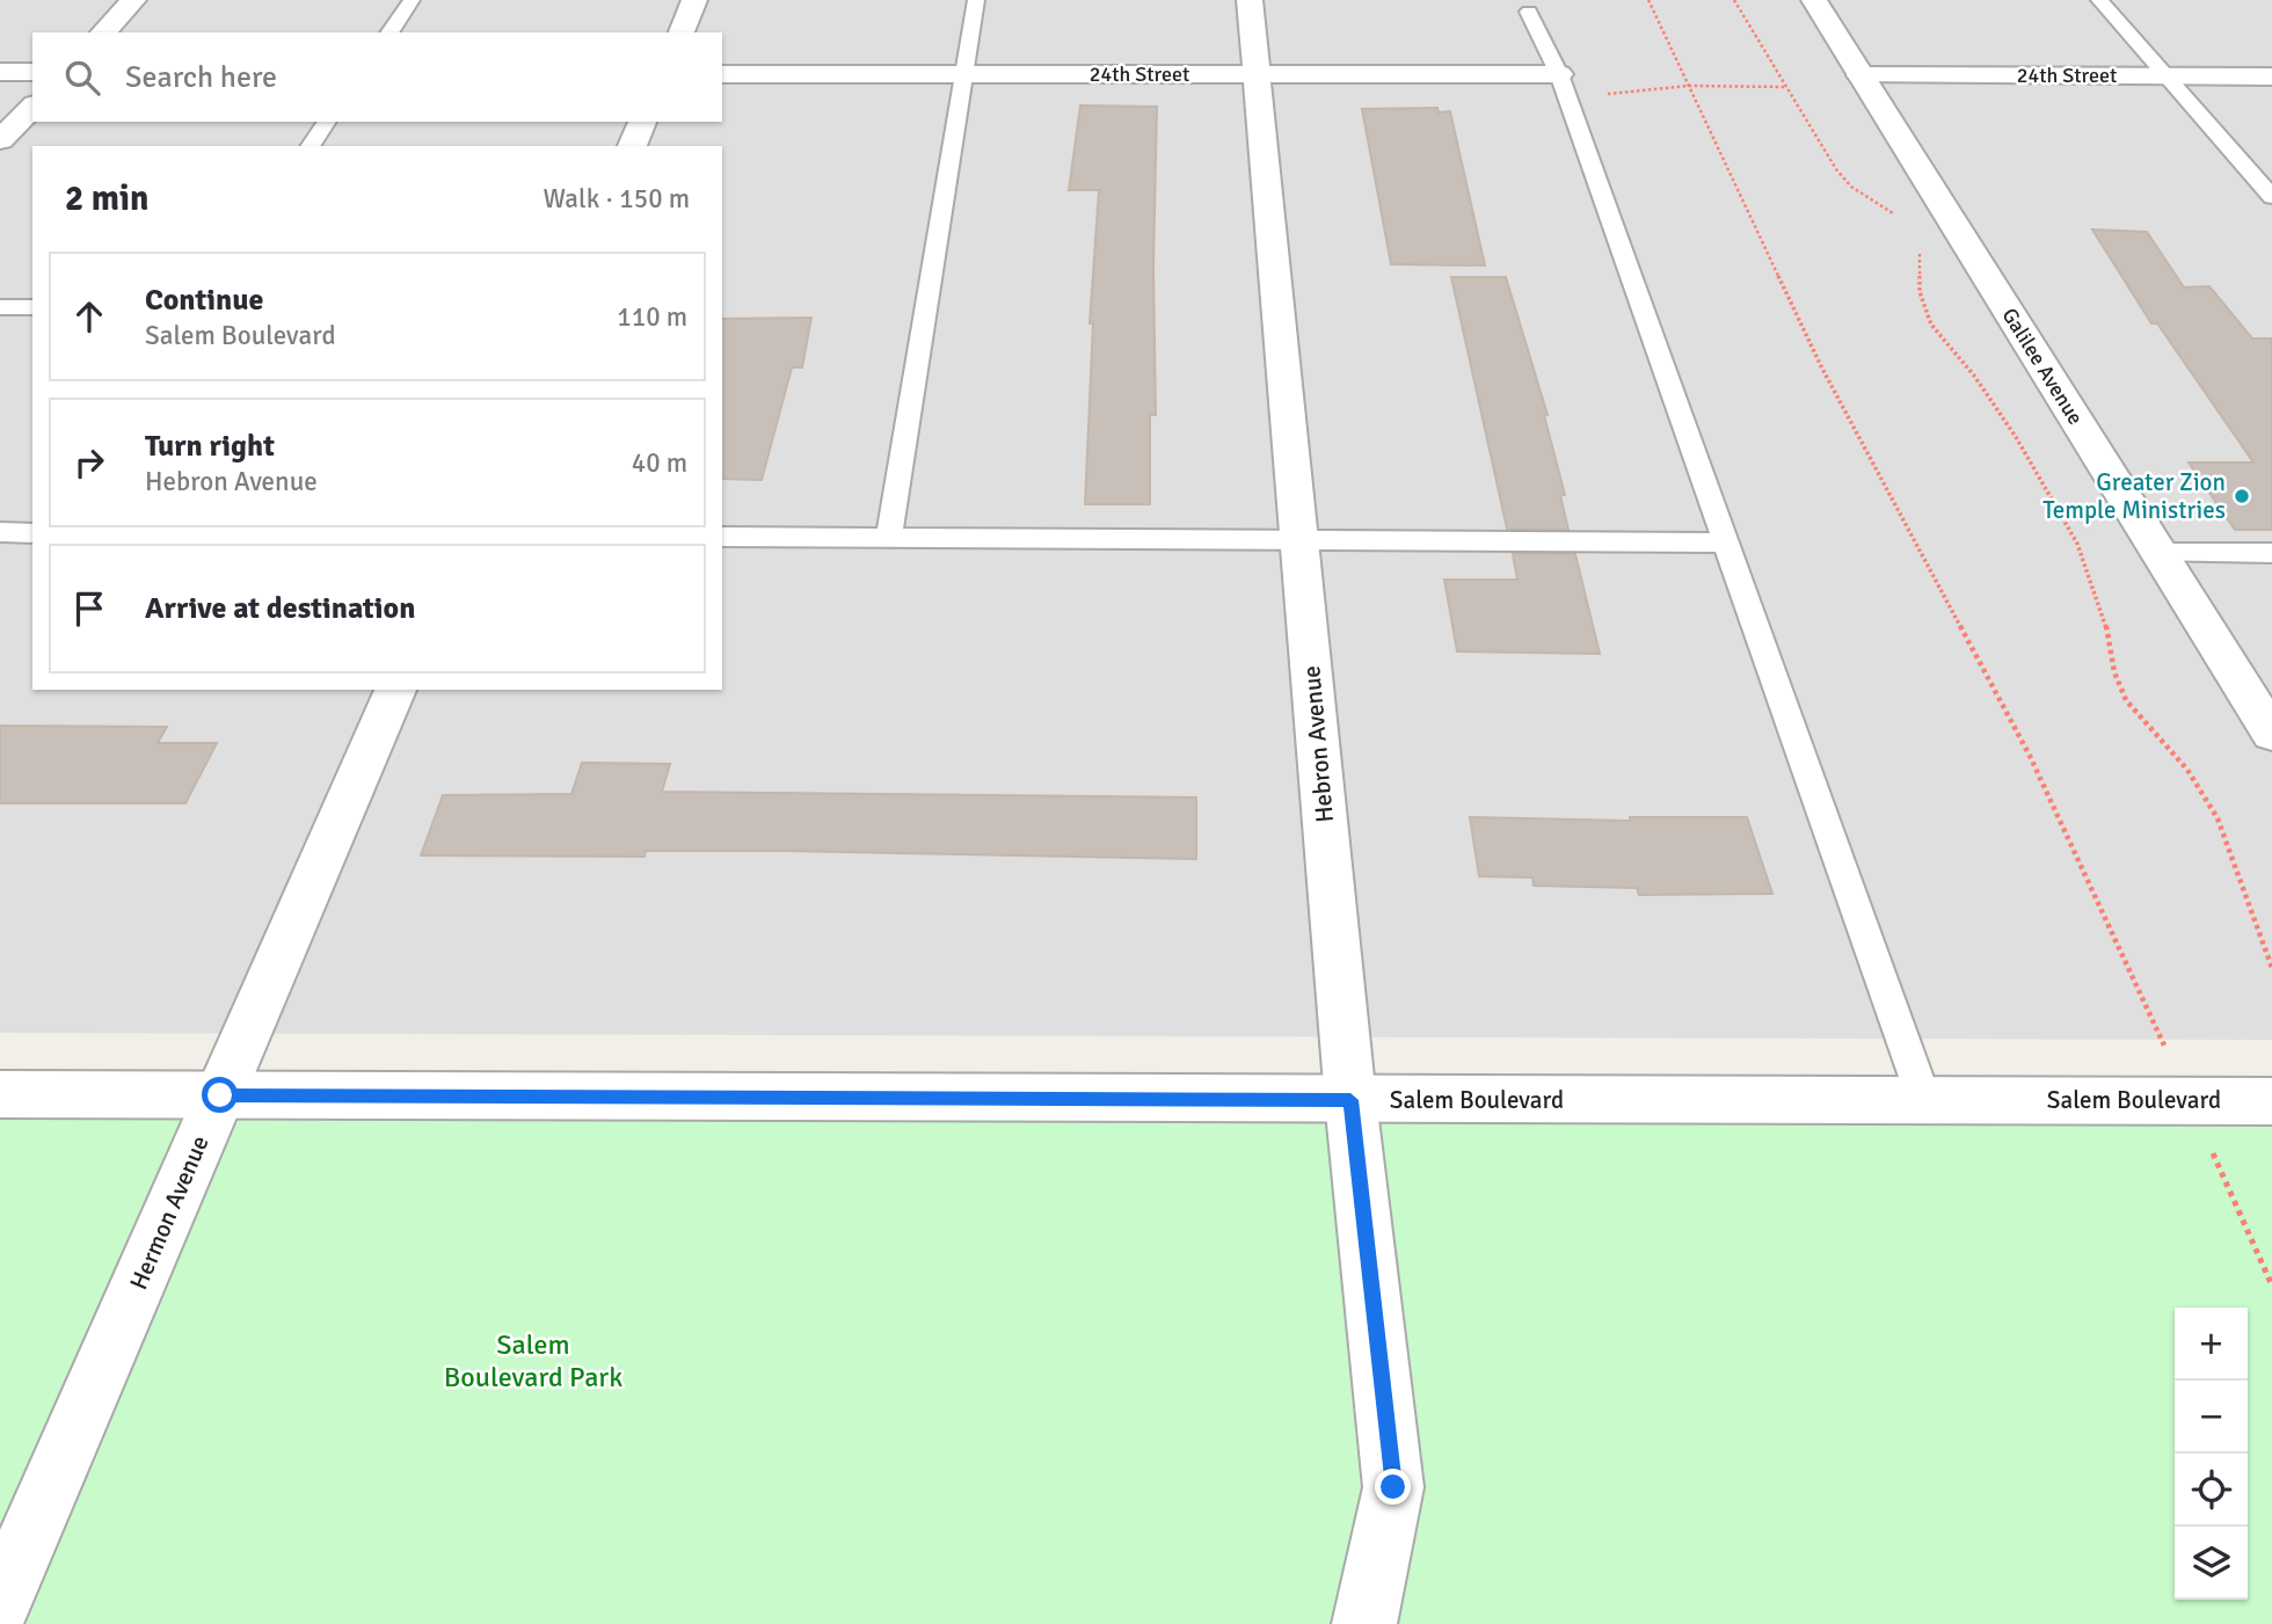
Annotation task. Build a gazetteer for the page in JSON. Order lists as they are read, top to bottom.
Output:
{
  "streets": {
    "street": [
      "24th Street",
      "Galilee Avenue",
      "Hebron Avenue",
      "Salem Boulevard",
      "Hermon Avenue"
    ]
  },
  "crossings": [
    ["24th Street", "Galilee Avenue"],
    ["24th Street", "Hebron Avenue"],
    ["Hebron Avenue", "Salem Boulevard"],
    ["Salem Boulevard", "Hermon Avenue"]
  ],
  "parks": ["Salem Boulevard Park"],
  "places": ["Greater Zion Temple Ministries"],
  "page": {
    "search": "Search here",
    "heading": ["2 min", "Walk · 150 m"],
    "list": [
      ["Continue", "Salem Boulevard", "110 m"],
      ["Turn right", "Hebron Avenue", "40 m"],
      "Arrive at destination"
    ],
    "map_buttons": ["+", "−"]
  }
}
